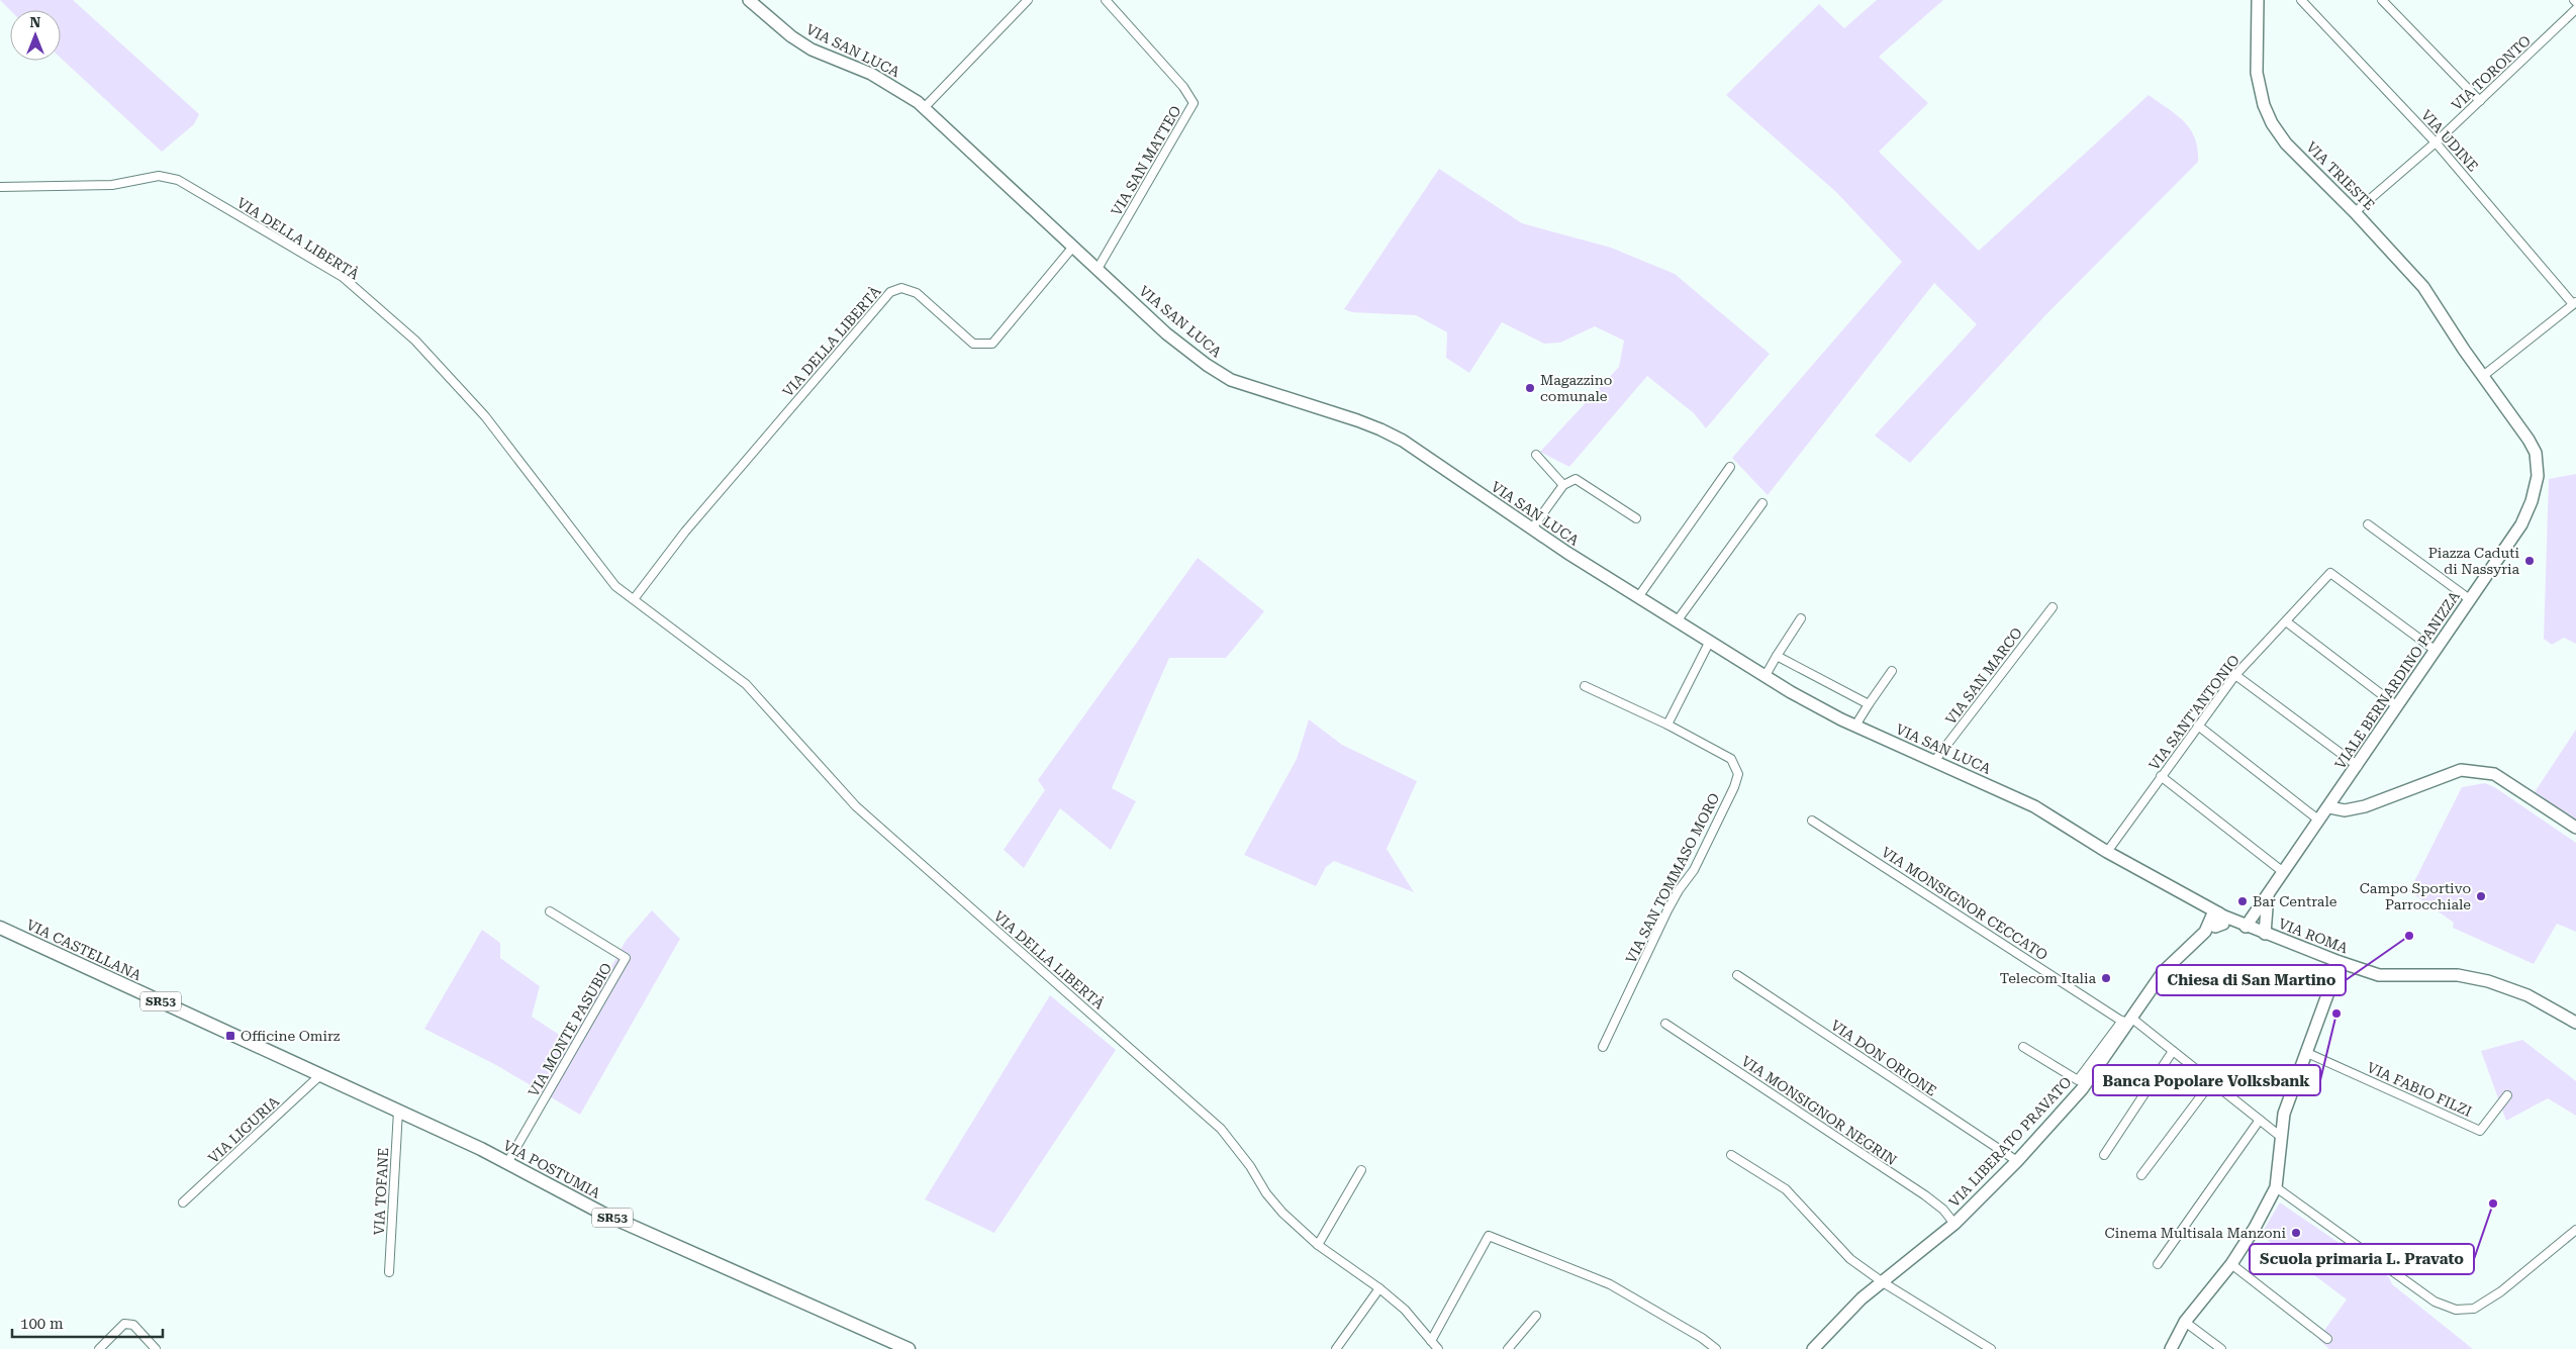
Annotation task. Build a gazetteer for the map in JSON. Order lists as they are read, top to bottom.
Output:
{
  "streets": {
    "main road": ["VIA CASTELLANA", "SR53", "VIA POSTUMIA"],
    "street": [
      "VIA SAN LUCA",
      "VIA TORONTO",
      "VIA UDINE",
      "VIA SAN MATTEO",
      "VIA TRIESTE",
      "VIA DELLA LIBERTÀ",
      "VIA SAN MARCO",
      "VIALE BERNARDINO PANIZZA",
      "VIA SANT'ANTONIO",
      "VIA SAN TOMMASO MORO",
      "VIA MONSIGNOR CECCATO",
      "VIA ROMA",
      "VIA MONTE PASUBIO",
      "VIA DON ORIONE",
      "VIA FABIO FILZI",
      "VIA MONSIGNOR NEGRIN",
      "VIA LIGURIA",
      "VIA LIBERATO PRAVATO",
      "VIA TOFANE"
    ]
  },
  "crossings": [
    ["VIA SAN LUCA", "VIA SAN MATTEO"],
    ["VIA SAN LUCA", "VIA DELLA LIBERTÀ"],
    ["VIA SAN LUCA", "VIA SAN MARCO"],
    ["VIA SAN LUCA", "VIA SANT'ANTONIO"],
    ["VIA SAN LUCA", "VIA ROMA"],
    ["VIA SAN LUCA", "VIA LIBERATO PRAVATO"],
    ["VIA TORONTO", "VIA UDINE"],
    ["VIA TORONTO", "VIA TRIESTE"],
    ["VIA TRIESTE", "VIALE BERNARDINO PANIZZA"],
    ["VIALE BERNARDINO PANIZZA", "VIA SANT'ANTONIO"],
    ["VIALE BERNARDINO PANIZZA", "VIA ROMA"],
    ["VIA MONSIGNOR CECCATO", "VIA LIBERATO PRAVATO"],
    ["VIA ROMA", "VIA LIBERATO PRAVATO"],
    ["VIA CASTELLANA", "VIA LIGURIA"],
    ["VIA CASTELLANA", "VIA POSTUMIA"],
    ["VIA MONTE PASUBIO", "VIA POSTUMIA"],
    ["VIA DON ORIONE", "VIA LIBERATO PRAVATO"],
    ["VIA MONSIGNOR NEGRIN", "VIA LIBERATO PRAVATO"],
    ["VIA LIGURIA", "VIA POSTUMIA"],
    ["VIA POSTUMIA", "VIA TOFANE"]
  ],
  "places": {
    "other": [
      "Magazzino comunale",
      "Piazza Caduti di Nassyria",
      "Campo Sportivo Parrocchiale",
      "Bar Centrale",
      "Chiesa di San Martino",
      "Telecom Italia",
      "Banca Popolare Volksbank",
      "Scuola primaria L. Pravato",
      "Cinema Multisala Manzoni"
    ],
    "transit": ["Officine Omirz"]
  },
  "scale_bar": "100 m",
  "north": "top"
}
